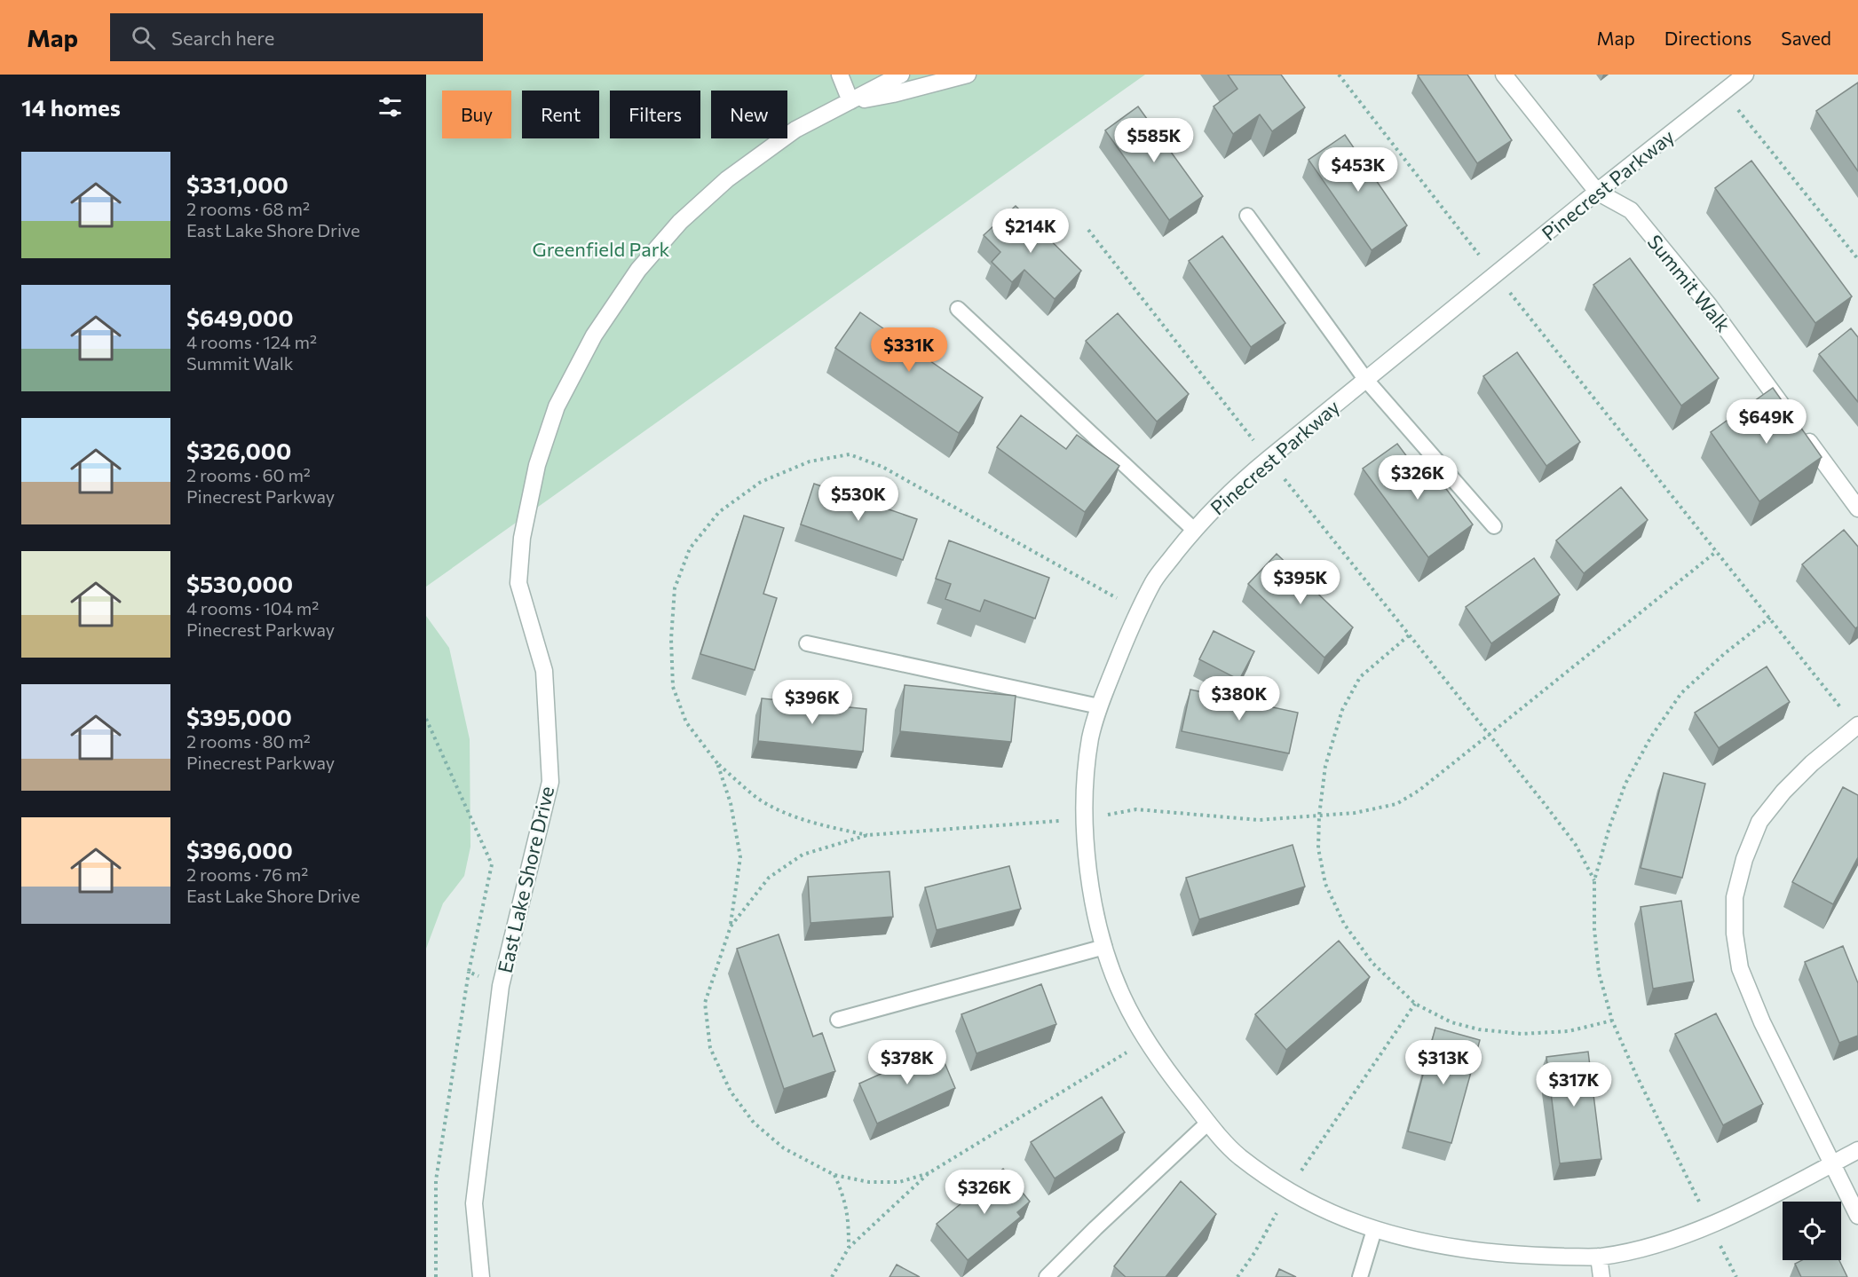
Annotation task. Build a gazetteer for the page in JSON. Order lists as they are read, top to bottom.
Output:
{
  "streets": {
    "street": ["Pinecrest Parkway", "Summit Walk", "East Lake Shore Drive"]
  },
  "crossings": [
    ["Pinecrest Parkway", "Summit Walk"]
  ],
  "parks": ["Greenfield Park"],
  "page": {
    "header": "Map",
    "search": "Search here",
    "nav": ["Map", "Directions", "Saved"],
    "heading": "14 homes",
    "chip": [
      "Buy",
      "Rent",
      "Filters",
      "New"
    ],
    "price": [
      "$585K",
      "$453K",
      "$214K",
      "$331K",
      "$649K",
      "$326K",
      "$530K",
      "$395K",
      "$380K",
      "$396K",
      "$378K",
      "$313K",
      "$317K",
      "$326K"
    ],
    "list": [
      {
        "name": "$331,000",
        "note": "2 rooms · 68 m² · East Lake Shore Drive"
      },
      {
        "name": "$649,000",
        "note": "4 rooms · 124 m² · Summit Walk"
      },
      {
        "name": "$326,000",
        "note": "2 rooms · 60 m² · Pinecrest Parkway"
      },
      {
        "name": "$530,000",
        "note": "4 rooms · 104 m² · Pinecrest Parkway"
      },
      {
        "name": "$395,000",
        "note": "2 rooms · 80 m² · Pinecrest Parkway"
      },
      {
        "name": "$396,000",
        "note": "2 rooms · 76 m² · East Lake Shore Drive"
      }
    ]
  }
}
